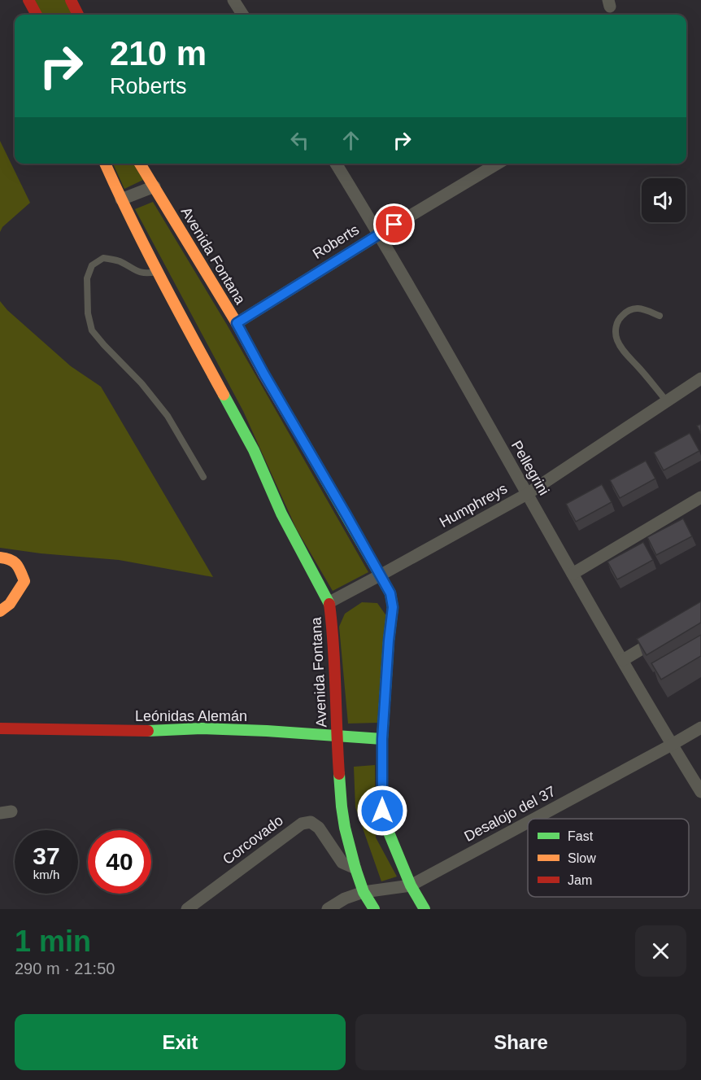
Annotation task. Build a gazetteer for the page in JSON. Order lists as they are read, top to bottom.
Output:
{
  "streets": {
    "street": [
      "Roberts",
      "Avenida Fontana",
      "Pellegrini",
      "Humphreys",
      "Leónidas Alemán",
      "Desalojo del 37",
      "Corcovado"
    ]
  },
  "crossings": [
    ["Roberts", "Avenida Fontana"],
    ["Roberts", "Pellegrini"],
    ["Avenida Fontana", "Humphreys"],
    ["Avenida Fontana", "Leónidas Alemán"],
    ["Avenida Fontana", "Desalojo del 37"],
    ["Avenida Fontana", "Corcovado"],
    ["Pellegrini", "Humphreys"],
    ["Pellegrini", "Desalojo del 37"]
  ],
  "legend": ["Fast", "Slow", "Jam"],
  "page": {
    "turn": ["210 m", "Roberts"],
    "speed": "37 km/h",
    "limit": "40",
    "heading": ["1 min", "290 m · 21:50"],
    "buttons": ["Exit", "Share"]
  }
}
